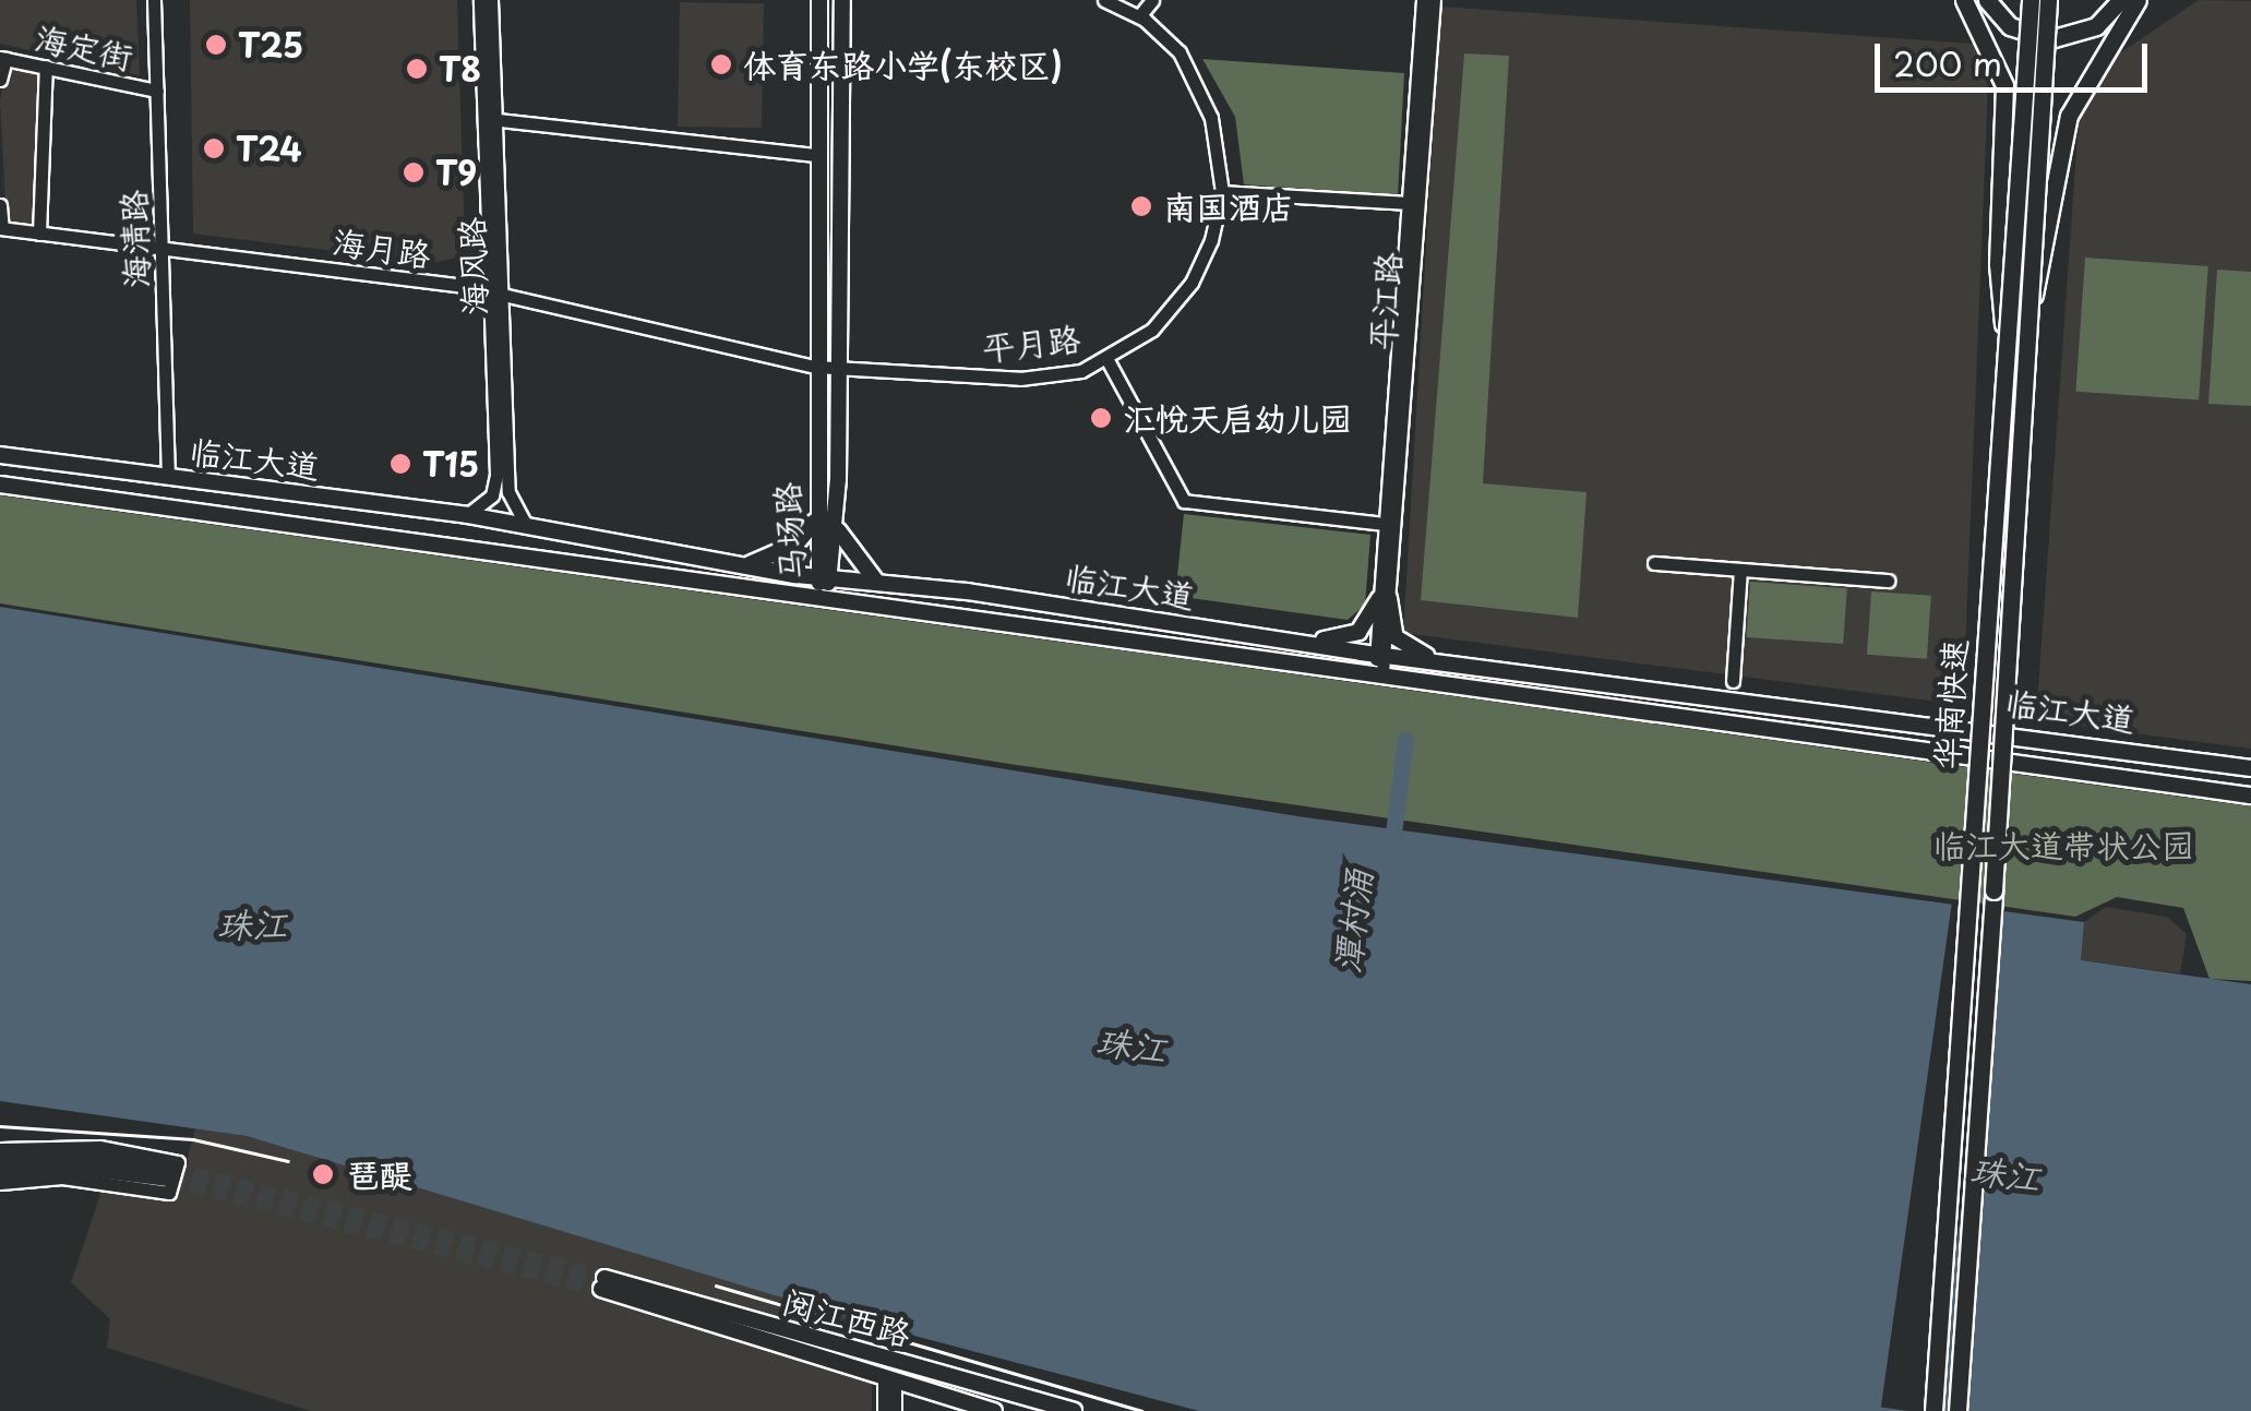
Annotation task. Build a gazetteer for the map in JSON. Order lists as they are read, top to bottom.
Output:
{
  "streets": {
    "highway": ["华南快速"],
    "main road": ["临江大道", "马场路", "阅江西路"],
    "street": [
      "海定街",
      "海清路",
      "海月路",
      "海风路",
      "平江路",
      "平月路"
    ]
  },
  "crossings": [
    ["海定街", "海清路"],
    ["海清路", "海月路"],
    ["海清路", "临江大道"],
    ["海月路", "海风路"],
    ["海月路", "平月路"],
    ["海月路", "马场路"],
    ["海风路", "临江大道"],
    ["平江路", "临江大道"],
    ["平月路", "马场路"],
    ["临江大道", "马场路"]
  ],
  "water": ["潭村涌", "珠江"],
  "parks": ["临江大道带状公园"],
  "places": [
    "T25",
    "体育东路小学(东校区)",
    "T8",
    "T24",
    "T9",
    "南国酒店",
    "汇悦天启幼儿园",
    "T15",
    "琶醍"
  ],
  "scale_bar": "200 m"
}
